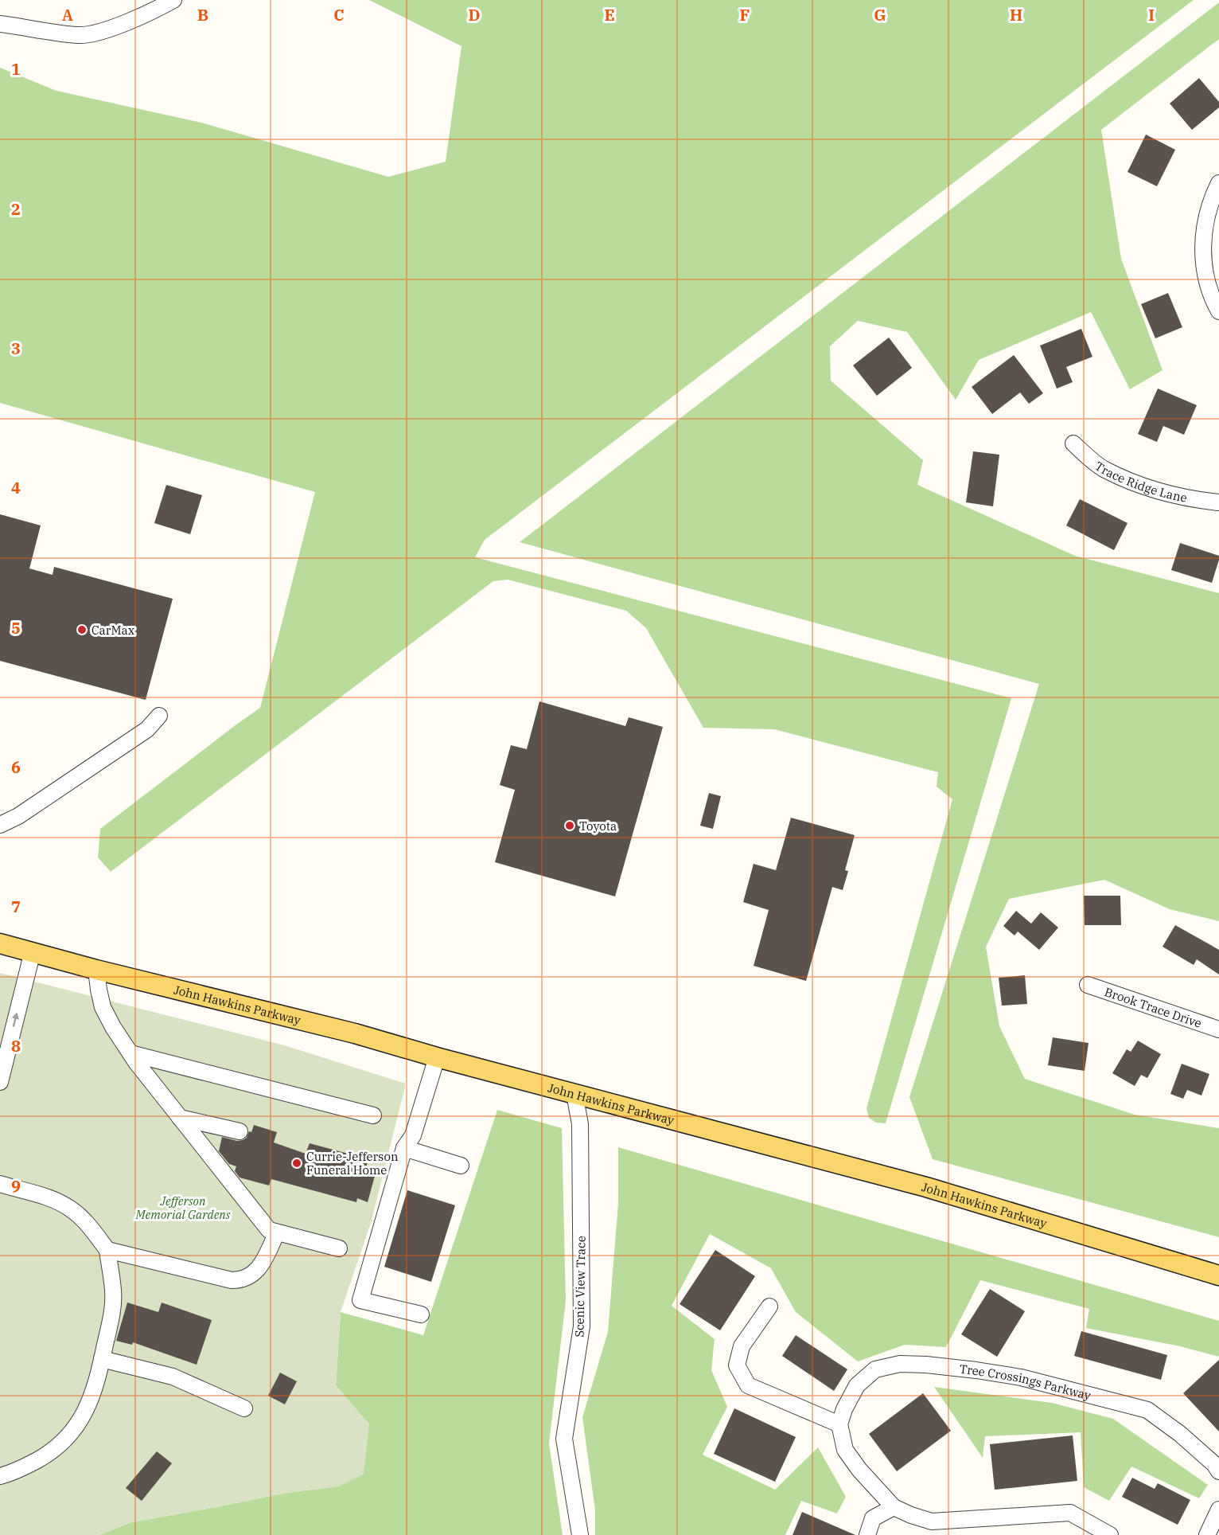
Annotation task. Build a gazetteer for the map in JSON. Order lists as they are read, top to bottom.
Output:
{
  "streets": {
    "main road": ["John Hawkins Parkway"],
    "street": [
      "Trace Ridge Lane",
      "Brook Trace Drive",
      "Scenic View Trace",
      "Tree Crossings Parkway"
    ]
  },
  "crossings": [
    ["John Hawkins Parkway", "Scenic View Trace"]
  ],
  "parks": ["Jefferson Memorial Gardens"],
  "places": ["CarMax", "Toyota", "Currie-Jefferson Funeral Home"],
  "grid": {
    "columns": [
      "A",
      "B",
      "C",
      "D",
      "E",
      "F",
      "G",
      "H",
      "I"
    ],
    "rows": [
      "1",
      "2",
      "3",
      "4",
      "5",
      "6",
      "7",
      "8",
      "9"
    ]
  }
}
